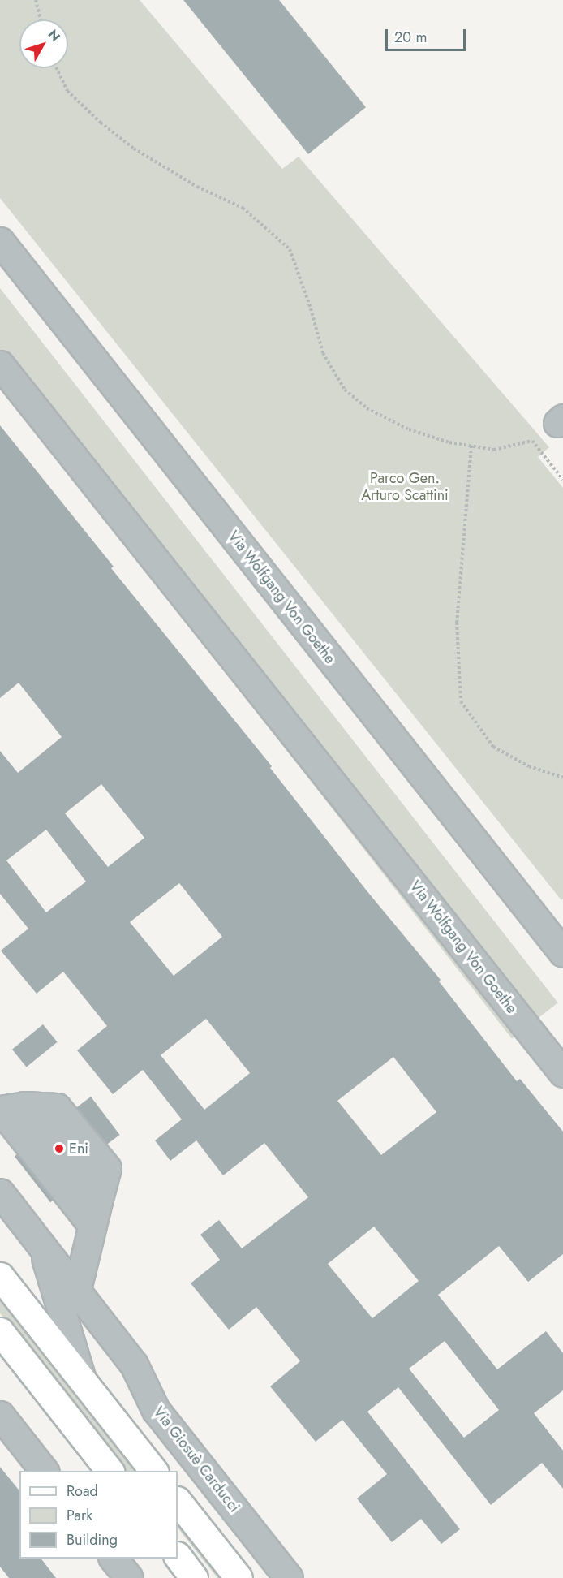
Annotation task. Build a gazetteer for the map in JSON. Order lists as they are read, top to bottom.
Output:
{
  "streets": {
    "main road": ["Via Giosuè Carducci"],
    "street": ["Via Wolfgang Von Goethe"]
  },
  "parks": ["Parco Gen. Arturo Scattini"],
  "places": ["Eni"],
  "legend": ["Road", "Park", "Building"],
  "scale_bar": "20 m",
  "north": "top right"
}
